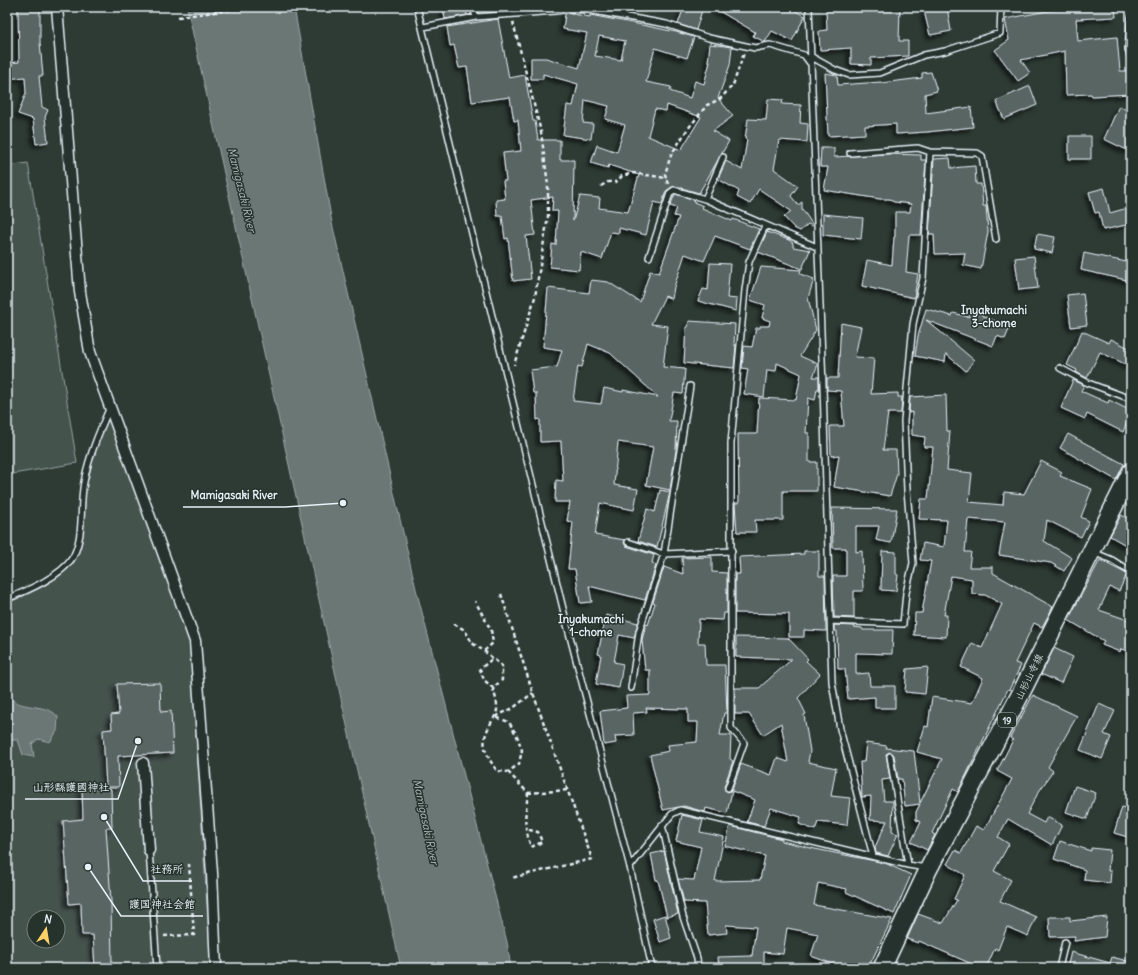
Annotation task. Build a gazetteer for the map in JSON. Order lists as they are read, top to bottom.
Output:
{
  "streets": {
    "main road": ["山形山寺線", "19"]
  },
  "districts": ["Inyakumachi 3-chome", "Inyakumachi 1-chome"],
  "water": ["Mamigasaki River"],
  "places": [
    "Mamigasaki River",
    "山形縣護國神社",
    "社務所",
    "護国神社会館"
  ],
  "north": "top"
}
